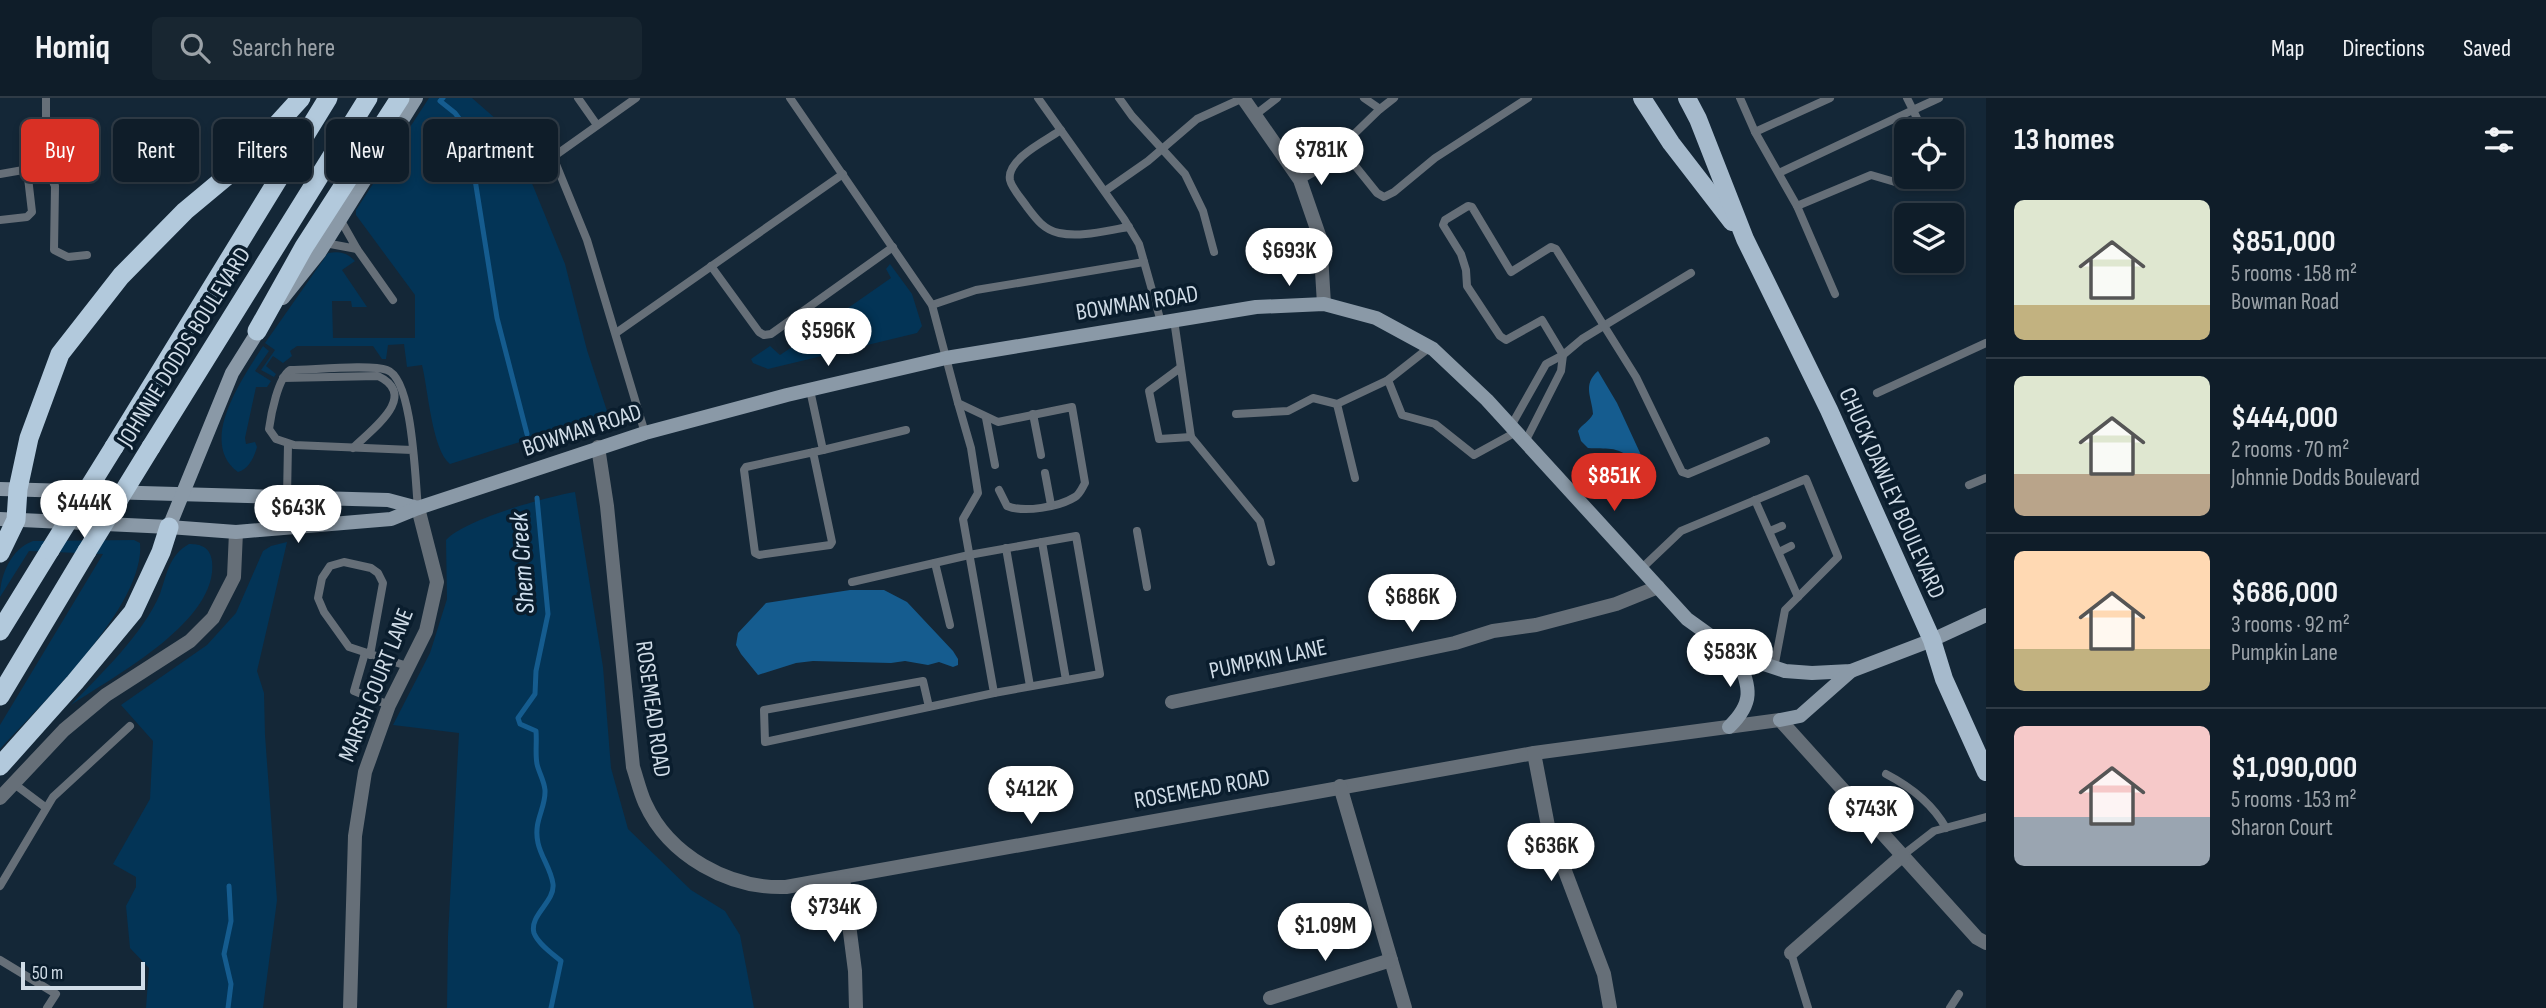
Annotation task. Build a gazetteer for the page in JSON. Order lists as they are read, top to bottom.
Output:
{
  "streets": {
    "highway": ["JOHNNIE DODDS BOULEVARD"],
    "main road": ["BOWMAN ROAD", "CHUCK DAWLEY BOULEVARD"],
    "street": ["PUMPKIN LANE", "MARSH COURT LANE", "ROSEMEAD ROAD"]
  },
  "crossings": [
    ["BOWMAN ROAD", "CHUCK DAWLEY BOULEVARD"],
    ["BOWMAN ROAD", "PUMPKIN LANE"],
    ["BOWMAN ROAD", "MARSH COURT LANE"],
    ["BOWMAN ROAD", "ROSEMEAD ROAD"]
  ],
  "water": ["Shem Creek"],
  "scale_bar": "50 m",
  "page": {
    "header": "Homiq",
    "search": "Search here",
    "nav": ["Map", "Directions", "Saved"],
    "heading": "13 homes",
    "chip": [
      "Buy",
      "Rent",
      "Filters",
      "New",
      "Apartment"
    ],
    "price": [
      "$781K",
      "$693K",
      "$596K",
      "$851K",
      "$444K",
      "$643K",
      "$686K",
      "$583K",
      "$412K",
      "$743K",
      "$636K",
      "$734K",
      "$1.09M"
    ],
    "list": [
      {
        "name": "$851,000",
        "note": "5 rooms · 158 m² · Bowman Road"
      },
      {
        "name": "$444,000",
        "note": "2 rooms · 70 m² · Johnnie Dodds Boulevard"
      },
      {
        "name": "$686,000",
        "note": "3 rooms · 92 m² · Pumpkin Lane"
      },
      {
        "name": "$1,090,000",
        "note": "5 rooms · 153 m² · Sharon Court"
      }
    ],
    "scale": "50 m"
  }
}
